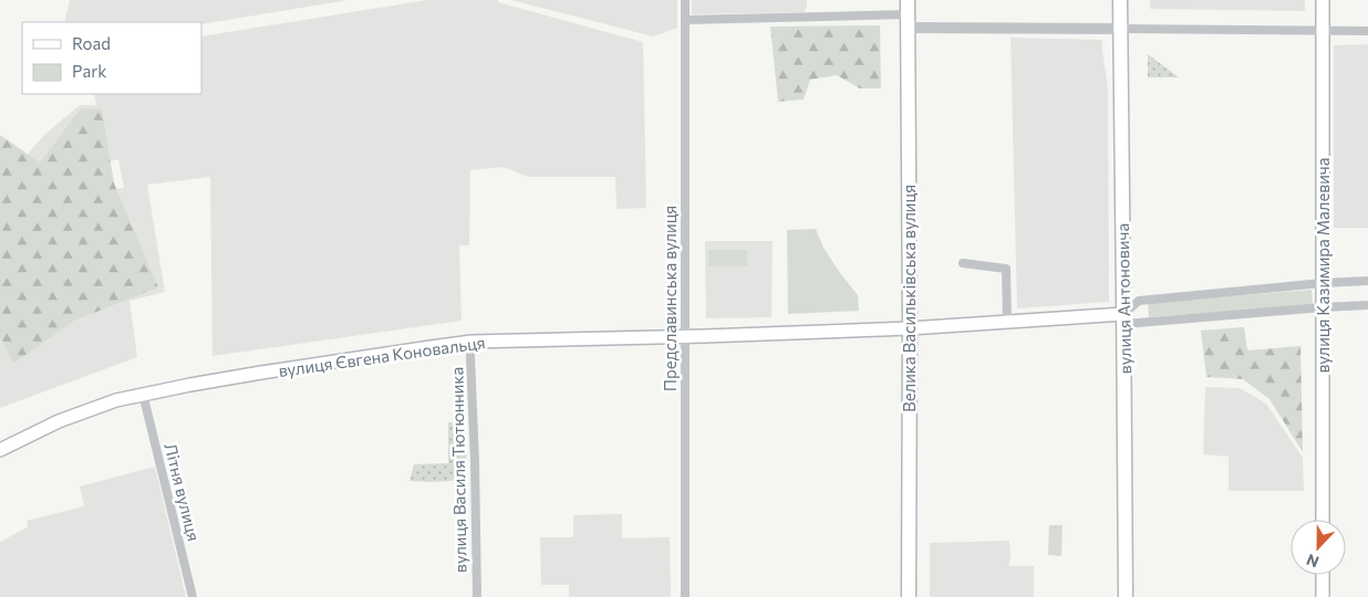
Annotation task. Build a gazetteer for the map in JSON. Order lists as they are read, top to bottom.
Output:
{
  "streets": {
    "main road": [
      "вулиця Казимира Малевича",
      "Велика Васильківська вулиця",
      "вулиця Антоновича",
      "вулиця Євгена Коновальця"
    ],
    "street": ["Предславинська вулиця", "вулиця Василя Тютюнника", "Літня вулиця"]
  },
  "crossings": [
    ["Предславинська вулиця", "вулиця Євгена Коновальця"],
    ["Велика Васильківська вулиця", "вулиця Євгена Коновальця"],
    ["вулиця Антоновича", "вулиця Євгена Коновальця"],
    ["вулиця Євгена Коновальця", "вулиця Василя Тютюнника"],
    ["вулиця Євгена Коновальця", "Літня вулиця"]
  ],
  "legend": ["Road", "Park"],
  "north": "bottom"
}
